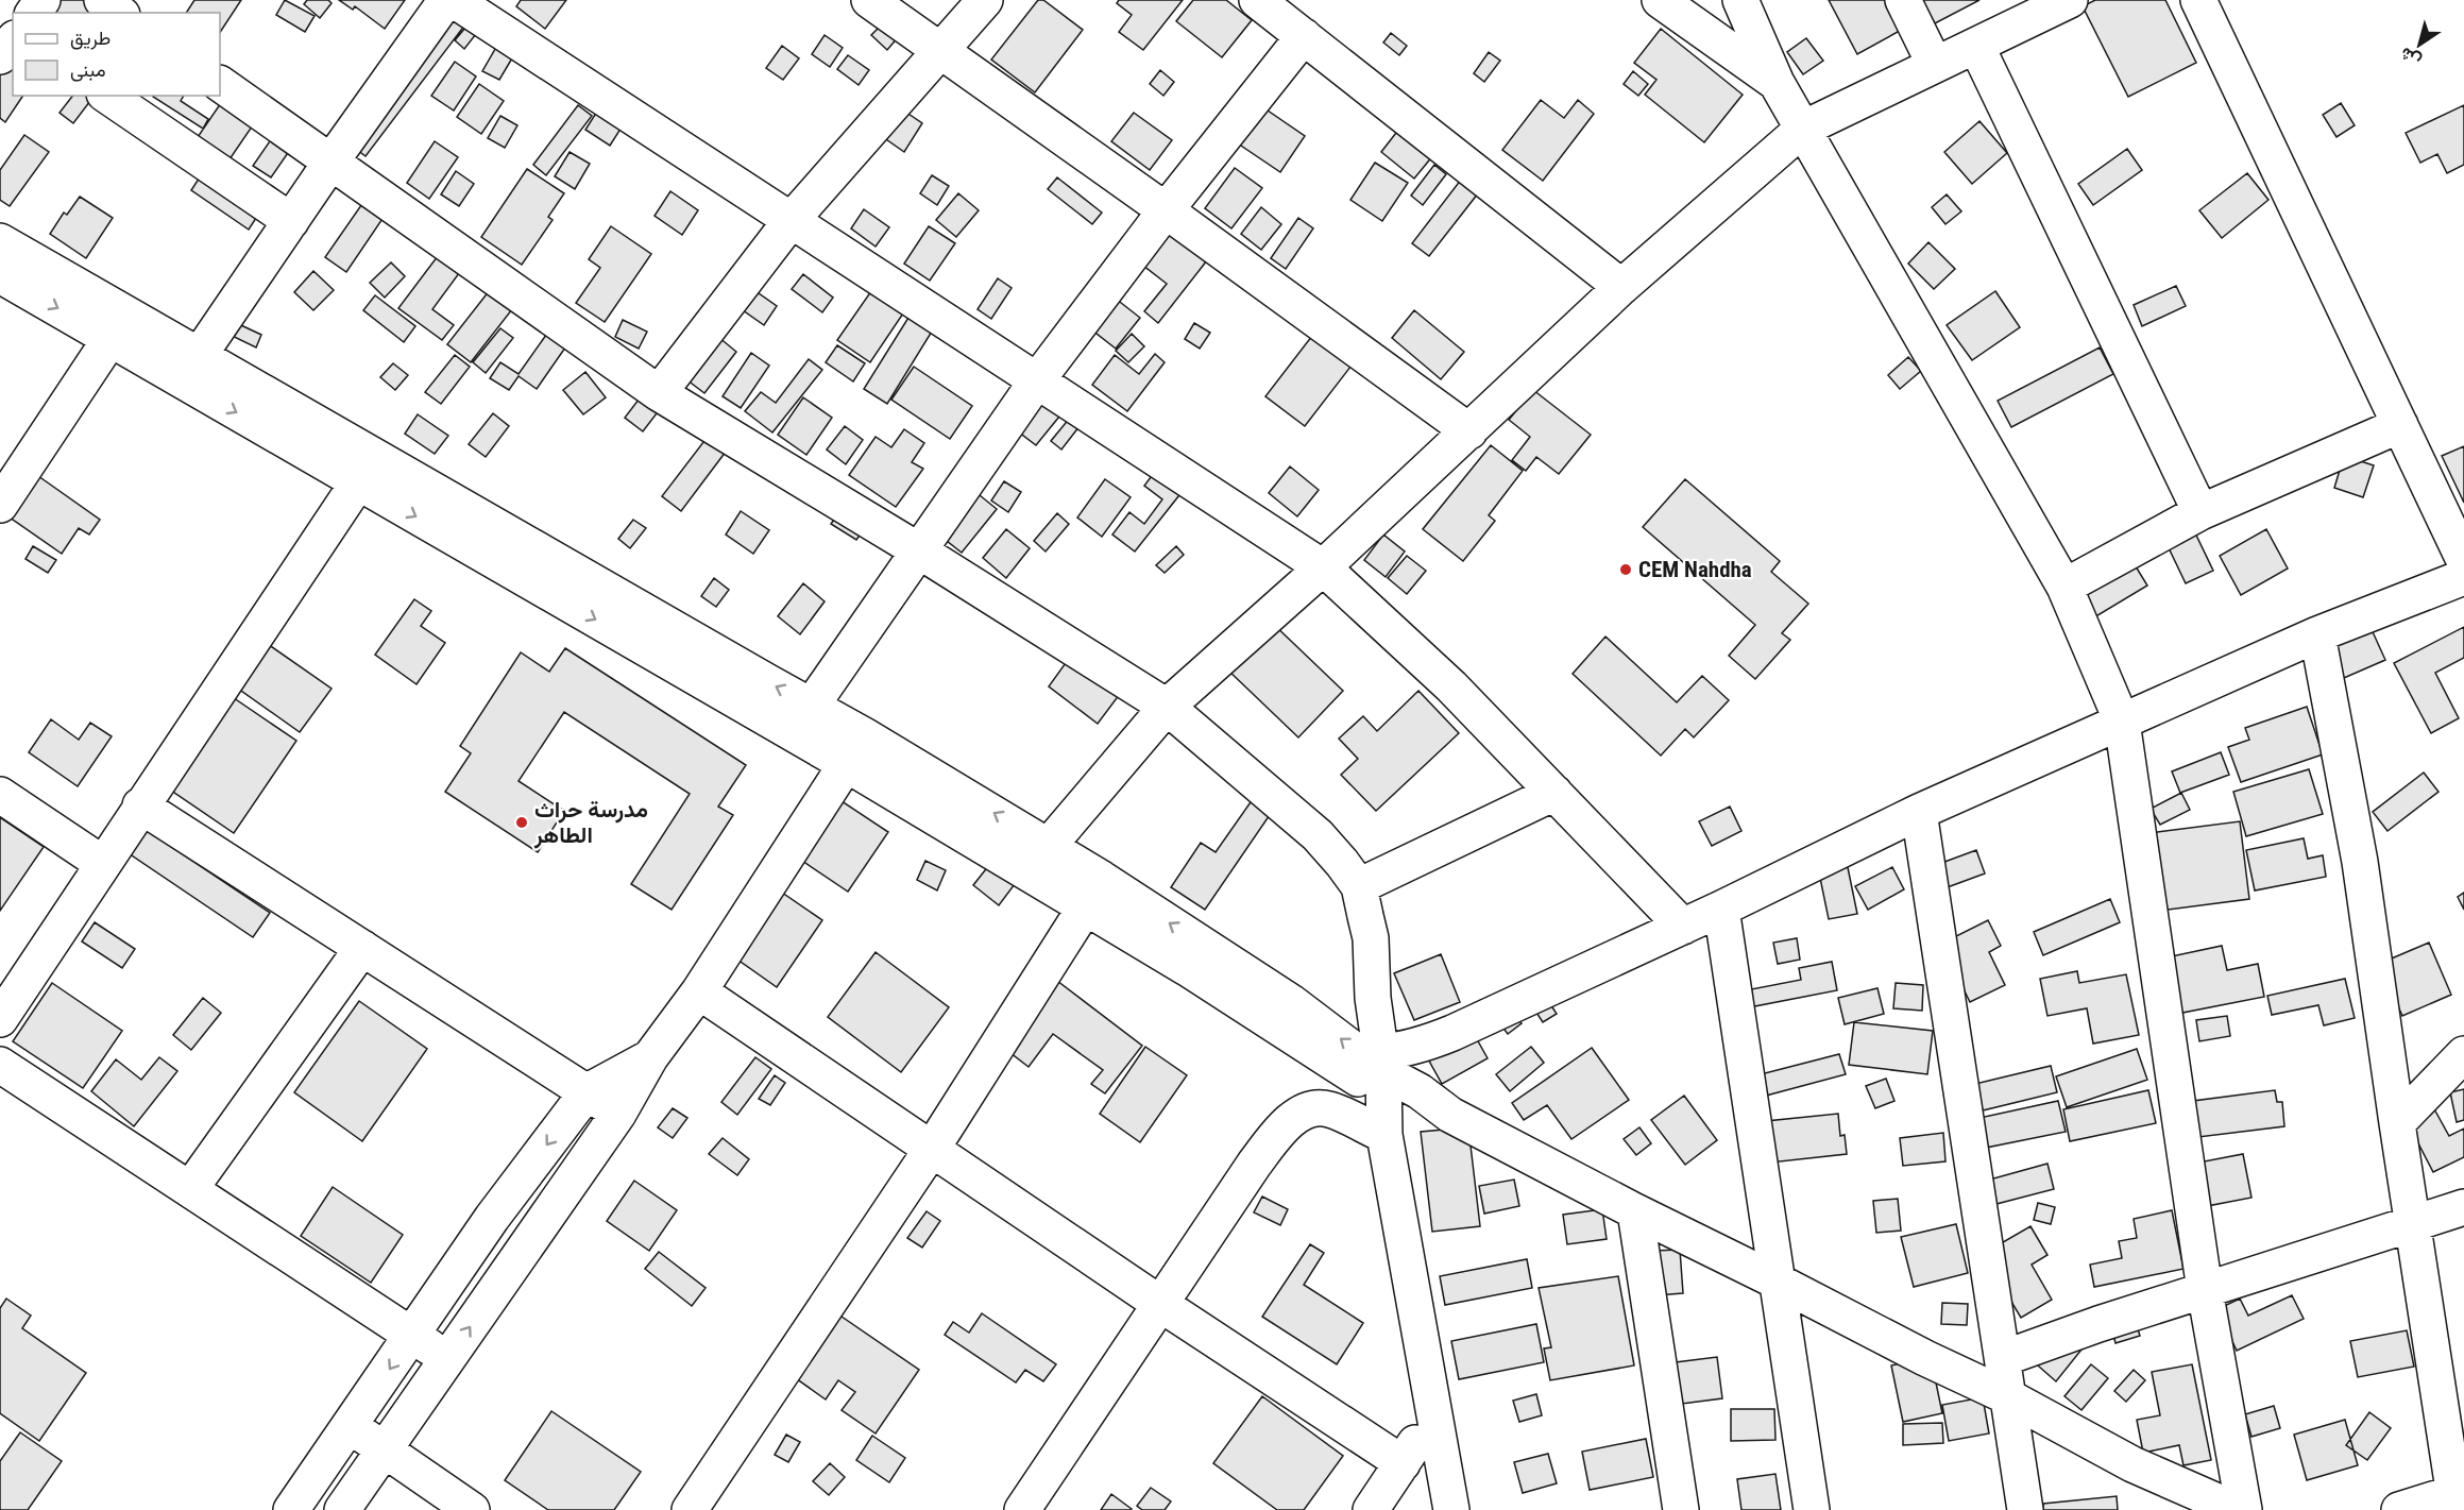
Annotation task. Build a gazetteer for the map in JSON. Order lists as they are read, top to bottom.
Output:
{
  "places": ["CEM Nahdha", "مدرسة حراث الطاهر"],
  "legend": ["طريق", "مبنى"],
  "north": "bottom left"
}
